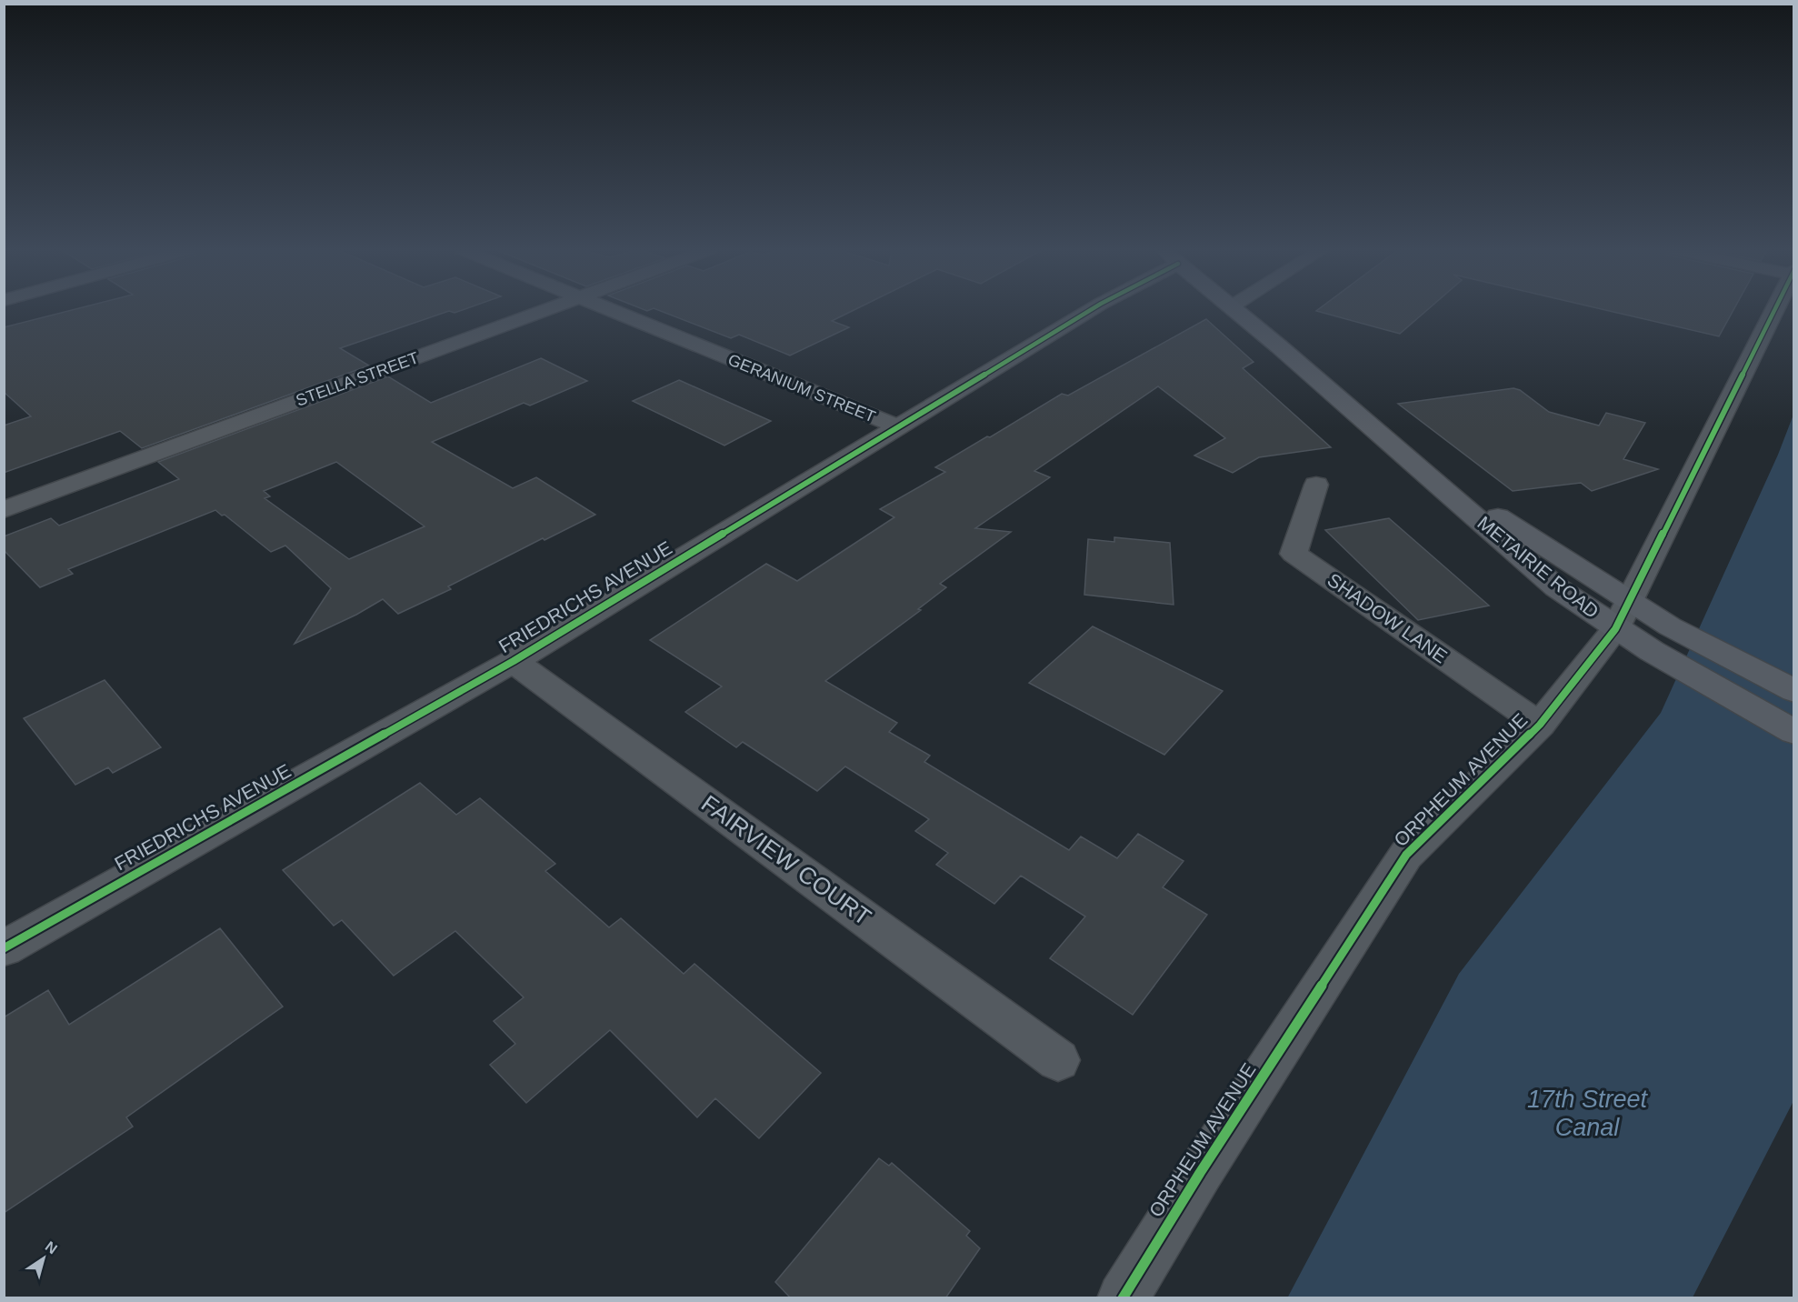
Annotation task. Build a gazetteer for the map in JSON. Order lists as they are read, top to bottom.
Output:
{
  "streets": {
    "main road": ["METAIRIE ROAD"],
    "street": [
      "STELLA STREET",
      "GERANIUM STREET",
      "FRIEDRICHS AVENUE",
      "SHADOW LANE",
      "ORPHEUM AVENUE",
      "FAIRVIEW COURT"
    ]
  },
  "crossings": [
    ["GERANIUM STREET", "FRIEDRICHS AVENUE"],
    ["METAIRIE ROAD", "ORPHEUM AVENUE"],
    ["FRIEDRICHS AVENUE", "FAIRVIEW COURT"],
    ["SHADOW LANE", "ORPHEUM AVENUE"]
  ],
  "water": ["17th Street Canal"],
  "north": "top right"
}
